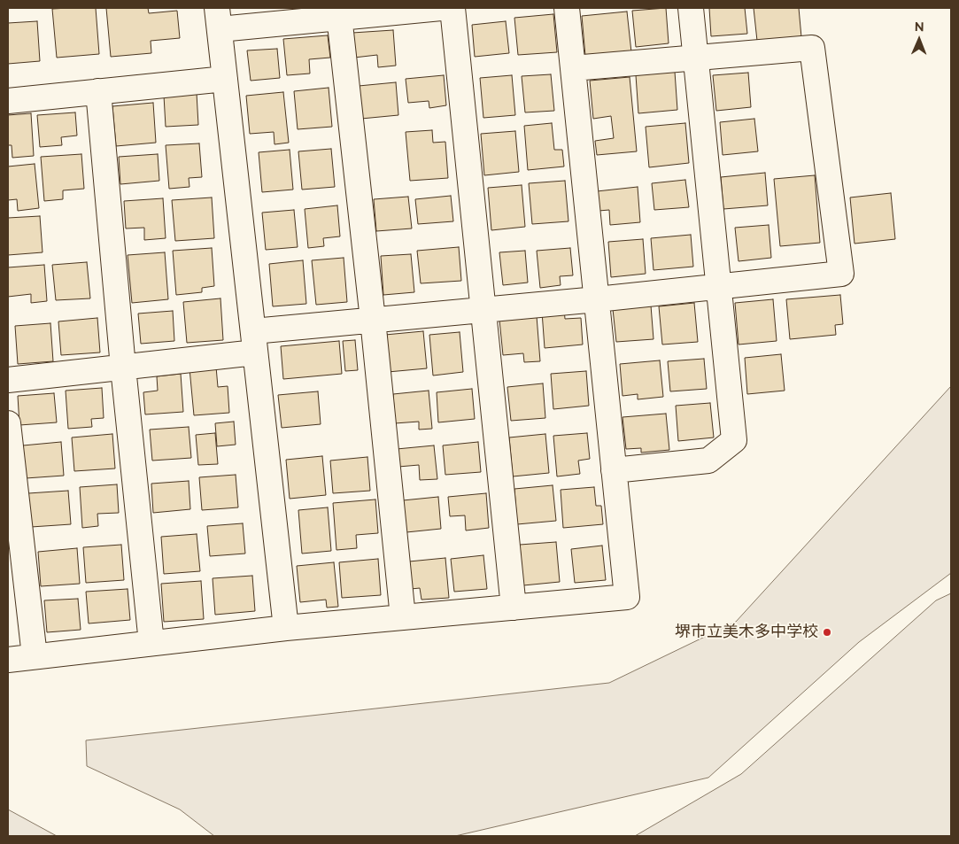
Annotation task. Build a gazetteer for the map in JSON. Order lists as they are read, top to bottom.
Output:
{
  "places": ["堺市立美木多中学校"],
  "north": "top"
}
